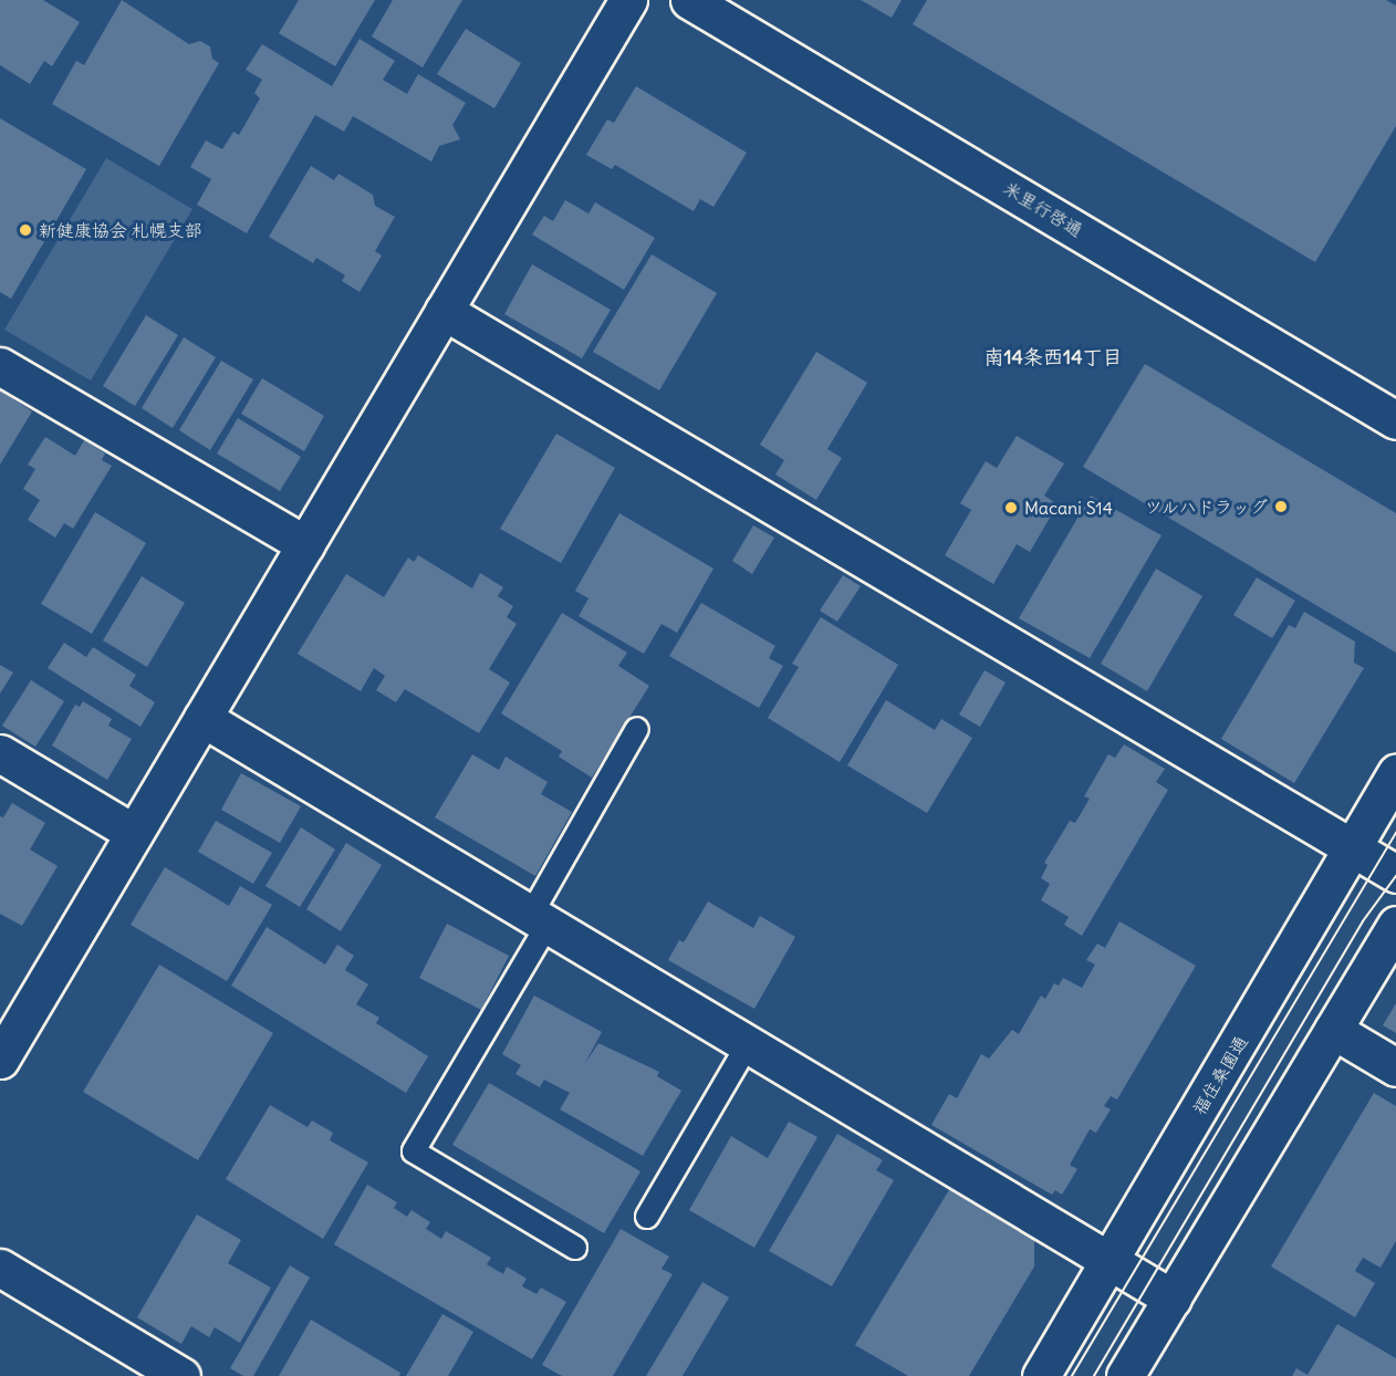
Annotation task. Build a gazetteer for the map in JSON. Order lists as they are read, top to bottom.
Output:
{
  "streets": {
    "street": ["米里行啓通", "福住桑園通"]
  },
  "districts": ["南14条西14丁目"],
  "places": ["新健康協会 札幌支部", "ツルハドラッグ", "Macani S14"]
}
